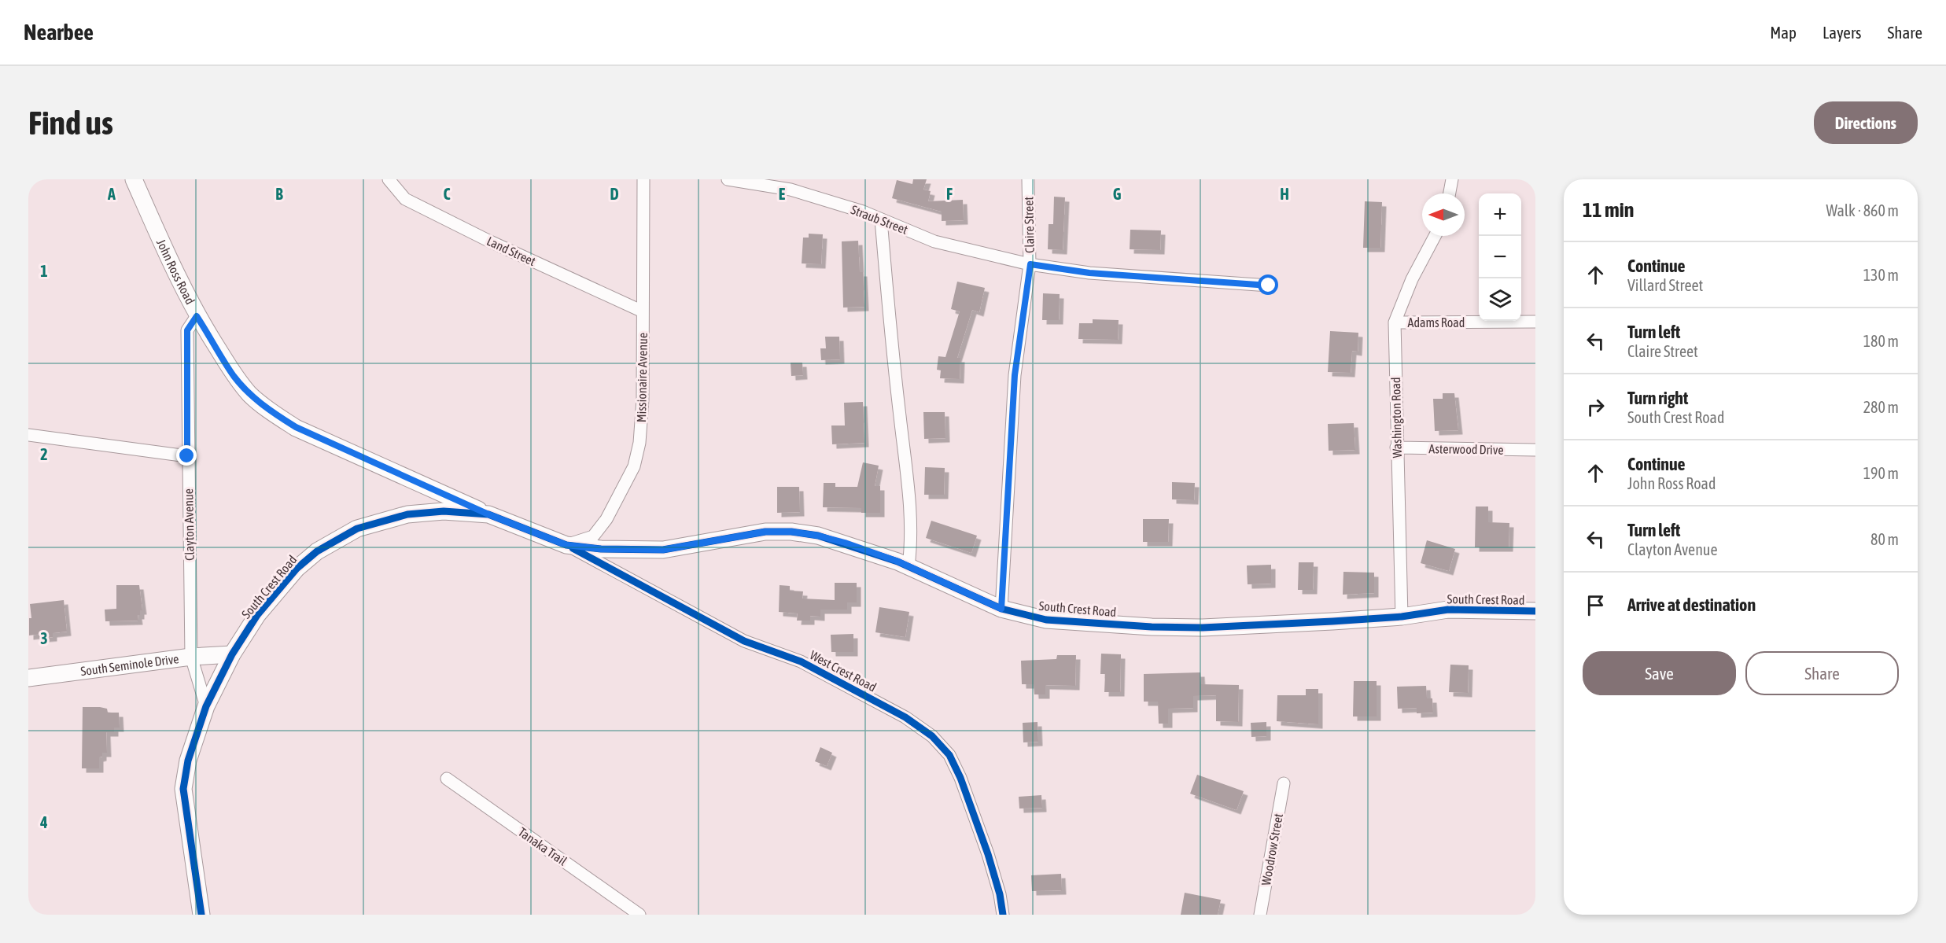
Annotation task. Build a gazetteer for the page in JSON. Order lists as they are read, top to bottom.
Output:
{
  "streets": {
    "street": [
      "Straub Street",
      "Claire Street",
      "Land Street",
      "John Ross Road",
      "Adams Road",
      "Missionaire Avenue",
      "Washington Road",
      "Asterwood Drive",
      "Clayton Avenue",
      "South Crest Road",
      "South Seminole Drive",
      "West Crest Road",
      "Tanaka Trail",
      "Woodrow Street"
    ]
  },
  "crossings": [
    ["Straub Street", "Claire Street"],
    ["Claire Street", "South Crest Road"],
    ["Land Street", "Missionaire Avenue"],
    ["John Ross Road", "Clayton Avenue"],
    ["John Ross Road", "South Crest Road"],
    ["Adams Road", "Washington Road"],
    ["Missionaire Avenue", "South Crest Road"],
    ["Missionaire Avenue", "West Crest Road"],
    ["Washington Road", "Asterwood Drive"],
    ["Washington Road", "South Crest Road"],
    ["Clayton Avenue", "South Crest Road"],
    ["Clayton Avenue", "South Seminole Drive"],
    ["South Crest Road", "South Seminole Drive"],
    ["South Crest Road", "West Crest Road"]
  ],
  "north": "left",
  "page": {
    "header": "Nearbee",
    "nav": ["Map", "Layers", "Share"],
    "buttons": [
      "Directions",
      ["Save", "Share"]
    ],
    "title": "Find us",
    "heading": ["11 min", "Walk · 860 m"],
    "map_buttons": ["+", "−"],
    "list": [
      ["Continue", "Villard Street", "130 m"],
      ["Turn left", "Claire Street", "180 m"],
      ["Turn right", "South Crest Road", "280 m"],
      ["Continue", "John Ross Road", "190 m"],
      ["Turn left", "Clayton Avenue", "80 m"],
      "Arrive at destination"
    ]
  },
  "grid": {
    "columns": [
      "A",
      "B",
      "C",
      "D",
      "E",
      "F",
      "G",
      "H"
    ],
    "rows": [
      "1",
      "2",
      "3",
      "4"
    ]
  }
}
